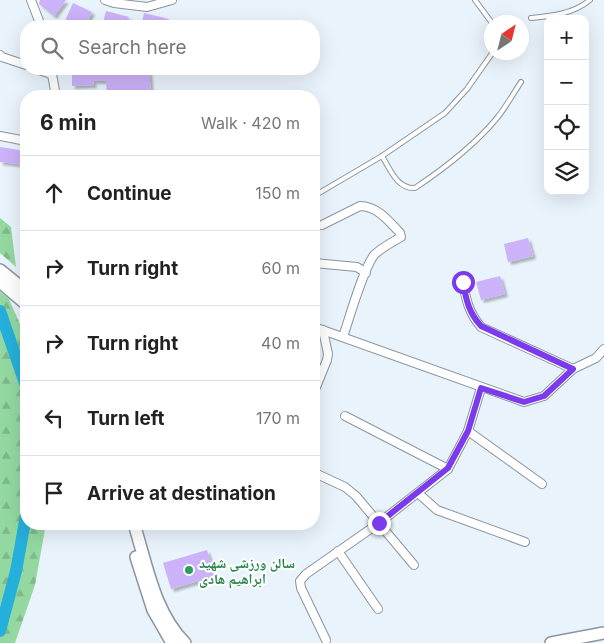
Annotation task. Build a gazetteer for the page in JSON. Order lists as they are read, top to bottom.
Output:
{
  "places": ["سالن ورزشی شهید ابراهیم هادی"],
  "north": "top right",
  "page": {
    "map_buttons": ["+", "−"],
    "search": "Search here",
    "heading": ["6 min", "Walk · 420 m"],
    "list": [
      ["Continue", "150 m"],
      ["Turn right", "60 m"],
      ["Turn right", "40 m"],
      ["Turn left", "170 m"],
      "Arrive at destination"
    ]
  }
}
